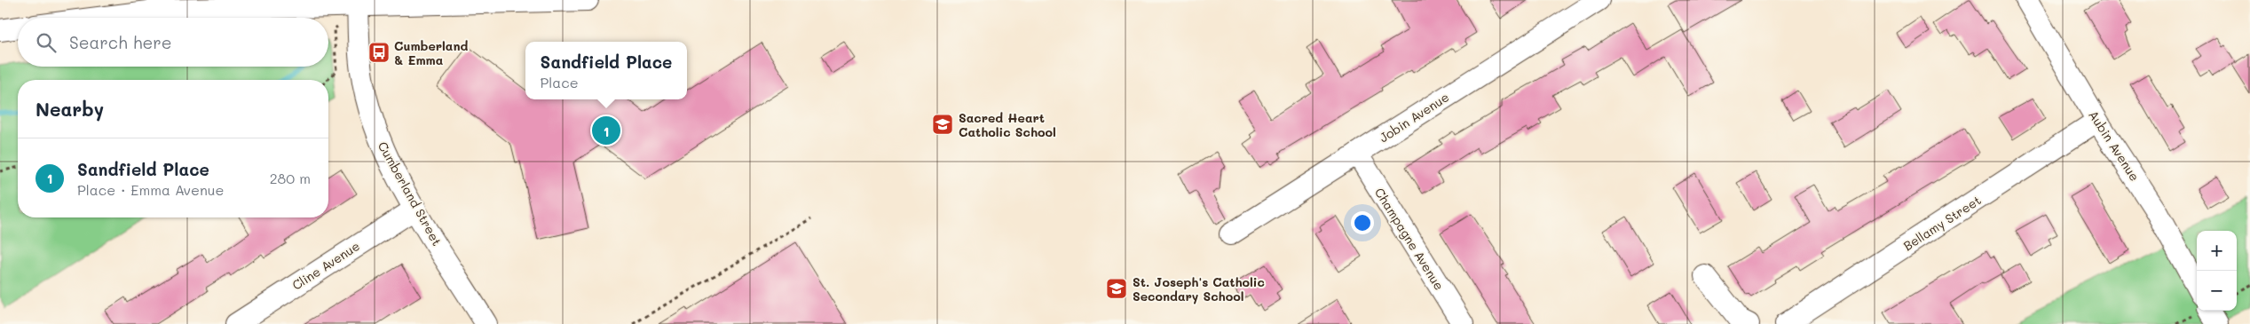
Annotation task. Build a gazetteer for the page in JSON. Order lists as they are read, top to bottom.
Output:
{
  "streets": {
    "street": [
      "Jobin Avenue",
      "Aubin Avenue",
      "Cumberland Street",
      "Bellamy Street",
      "Champagne Avenue",
      "Cline Avenue"
    ]
  },
  "crossings": [
    ["Jobin Avenue", "Champagne Avenue"],
    ["Aubin Avenue", "Bellamy Street"],
    ["Cumberland Street", "Cline Avenue"]
  ],
  "places": {
    "bus stop": ["Cumberland & Emma"],
    "school or university": ["Sacred Heart Catholic School", "St. Joseph's Catholic Secondary School"]
  },
  "page": {
    "search": "Search here",
    "popup": ["Sandfield Place", "Place"],
    "heading": "Nearby",
    "pins": "1",
    "list": [
      {
        "mark": "1",
        "name": "Sandfield Place",
        "note": "Place · Emma Avenue",
        "value": "280 m"
      }
    ],
    "map_buttons": ["+", "−"]
  }
}
